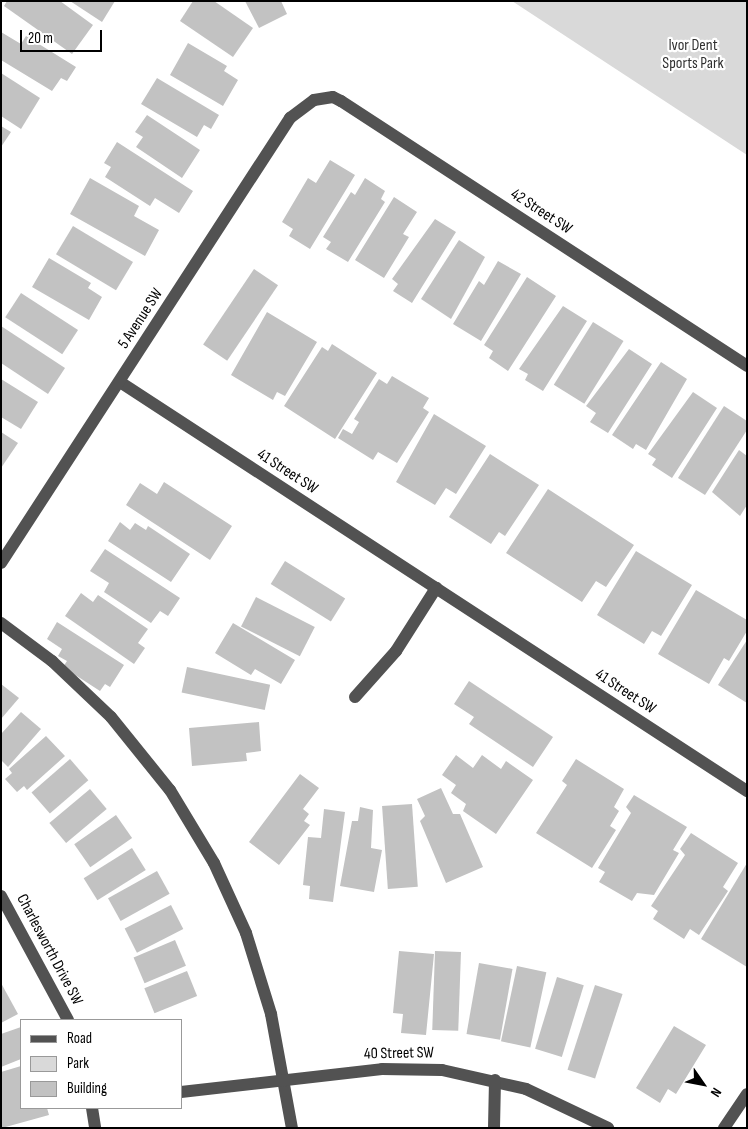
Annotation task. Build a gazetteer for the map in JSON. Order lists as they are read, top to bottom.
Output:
{
  "streets": {
    "street": [
      "42 Street SW",
      "5 Avenue SW",
      "41 Street SW",
      "Charlesworth Drive SW",
      "40 Street SW"
    ]
  },
  "crossings": [
    ["42 Street SW", "5 Avenue SW"],
    ["5 Avenue SW", "41 Street SW"]
  ],
  "parks": ["Ivor Dent Sports Park"],
  "legend": ["Road", "Park", "Building"],
  "scale_bar": "20 m",
  "north": "bottom right"
}
